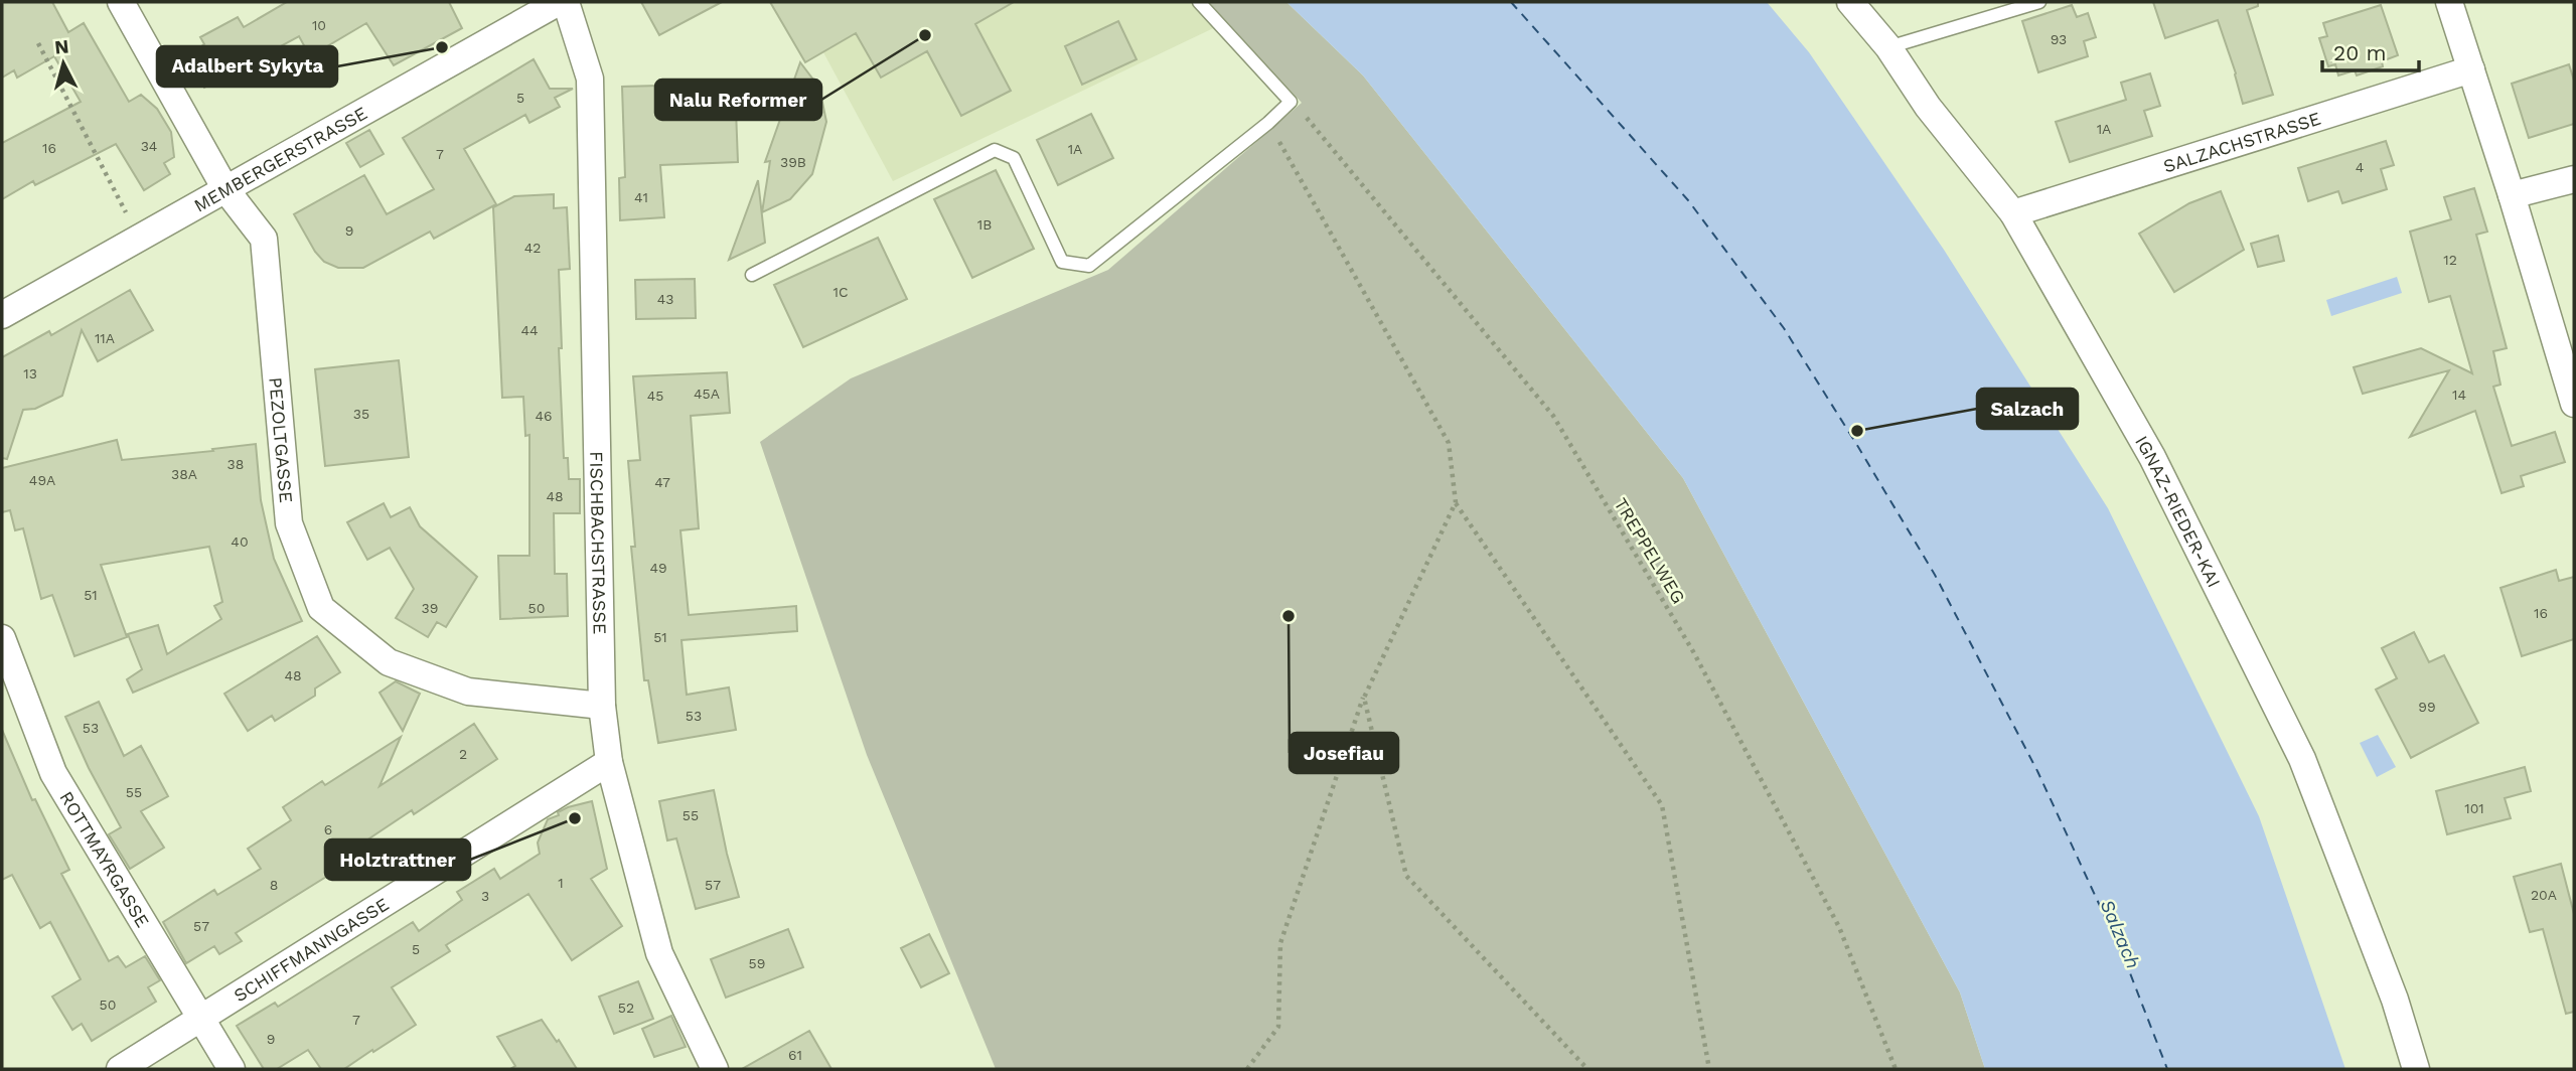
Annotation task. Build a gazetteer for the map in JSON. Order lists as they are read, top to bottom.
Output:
{
  "streets": {
    "street": [
      "SALZACHSTRASSE",
      "MEMBERGERSTRASSE",
      "PEZOLTGASSE",
      "IGNAZ-RIEDER-KAI",
      "FISCHBACHSTRASSE",
      "ROTTMAYRGASSE",
      "SCHIFFMANNGASSE"
    ],
    "path": ["TREPPELWEG"]
  },
  "crossings": [
    ["SALZACHSTRASSE", "IGNAZ-RIEDER-KAI"],
    ["MEMBERGERSTRASSE", "PEZOLTGASSE"],
    ["PEZOLTGASSE", "FISCHBACHSTRASSE"],
    ["FISCHBACHSTRASSE", "SCHIFFMANNGASSE"],
    ["ROTTMAYRGASSE", "SCHIFFMANNGASSE"]
  ],
  "water": ["Salzach"],
  "places": [
    "Nalu Reformer",
    "Adalbert Sykyta",
    "Salzach",
    "Josefiau",
    "Holztrattner"
  ],
  "house_numbers": [
    "10",
    "93",
    "5",
    "1A",
    "34",
    "16",
    "1A",
    "7",
    "39B",
    "4",
    "41",
    "1B",
    "9",
    "42",
    "12",
    "1C",
    "43",
    "44",
    "11A",
    "13",
    "45A",
    "14",
    "45",
    "35",
    "46",
    "38",
    "38A",
    "49A",
    "47",
    "48",
    "40",
    "49",
    "51",
    "39",
    "50",
    "16",
    "51",
    "48",
    "99",
    "53",
    "53",
    "2",
    "55",
    "101",
    "55",
    "6",
    "1",
    "8",
    "57",
    "20A",
    "3",
    "57",
    "5",
    "59",
    "50",
    "52",
    "7",
    "9",
    "61"
  ],
  "scale_bar": "20 m",
  "north": "top"
}
